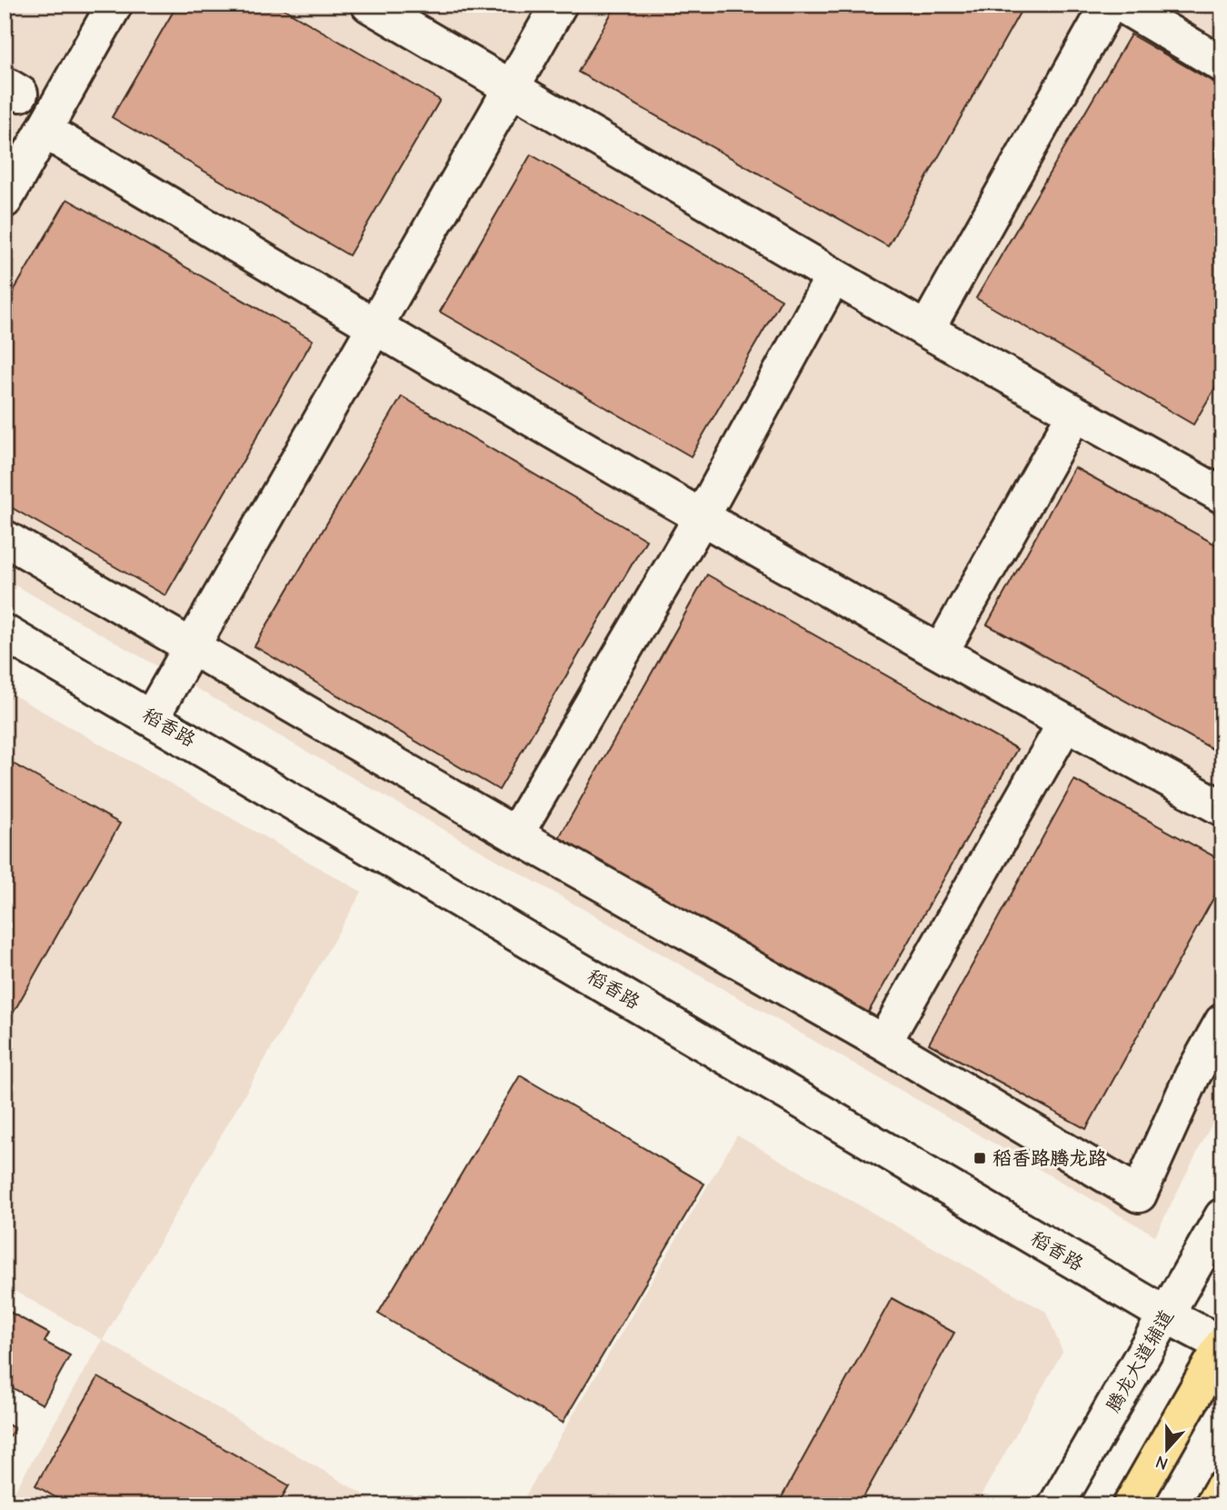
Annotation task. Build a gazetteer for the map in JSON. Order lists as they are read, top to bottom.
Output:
{
  "streets": {
    "street": ["稻香路", "腾龙大道辅道"]
  },
  "crossings": [
    ["稻香路", "腾龙大道辅道"]
  ],
  "places": {
    "transit": ["稻香路腾龙路"]
  },
  "north": "bottom"
}
